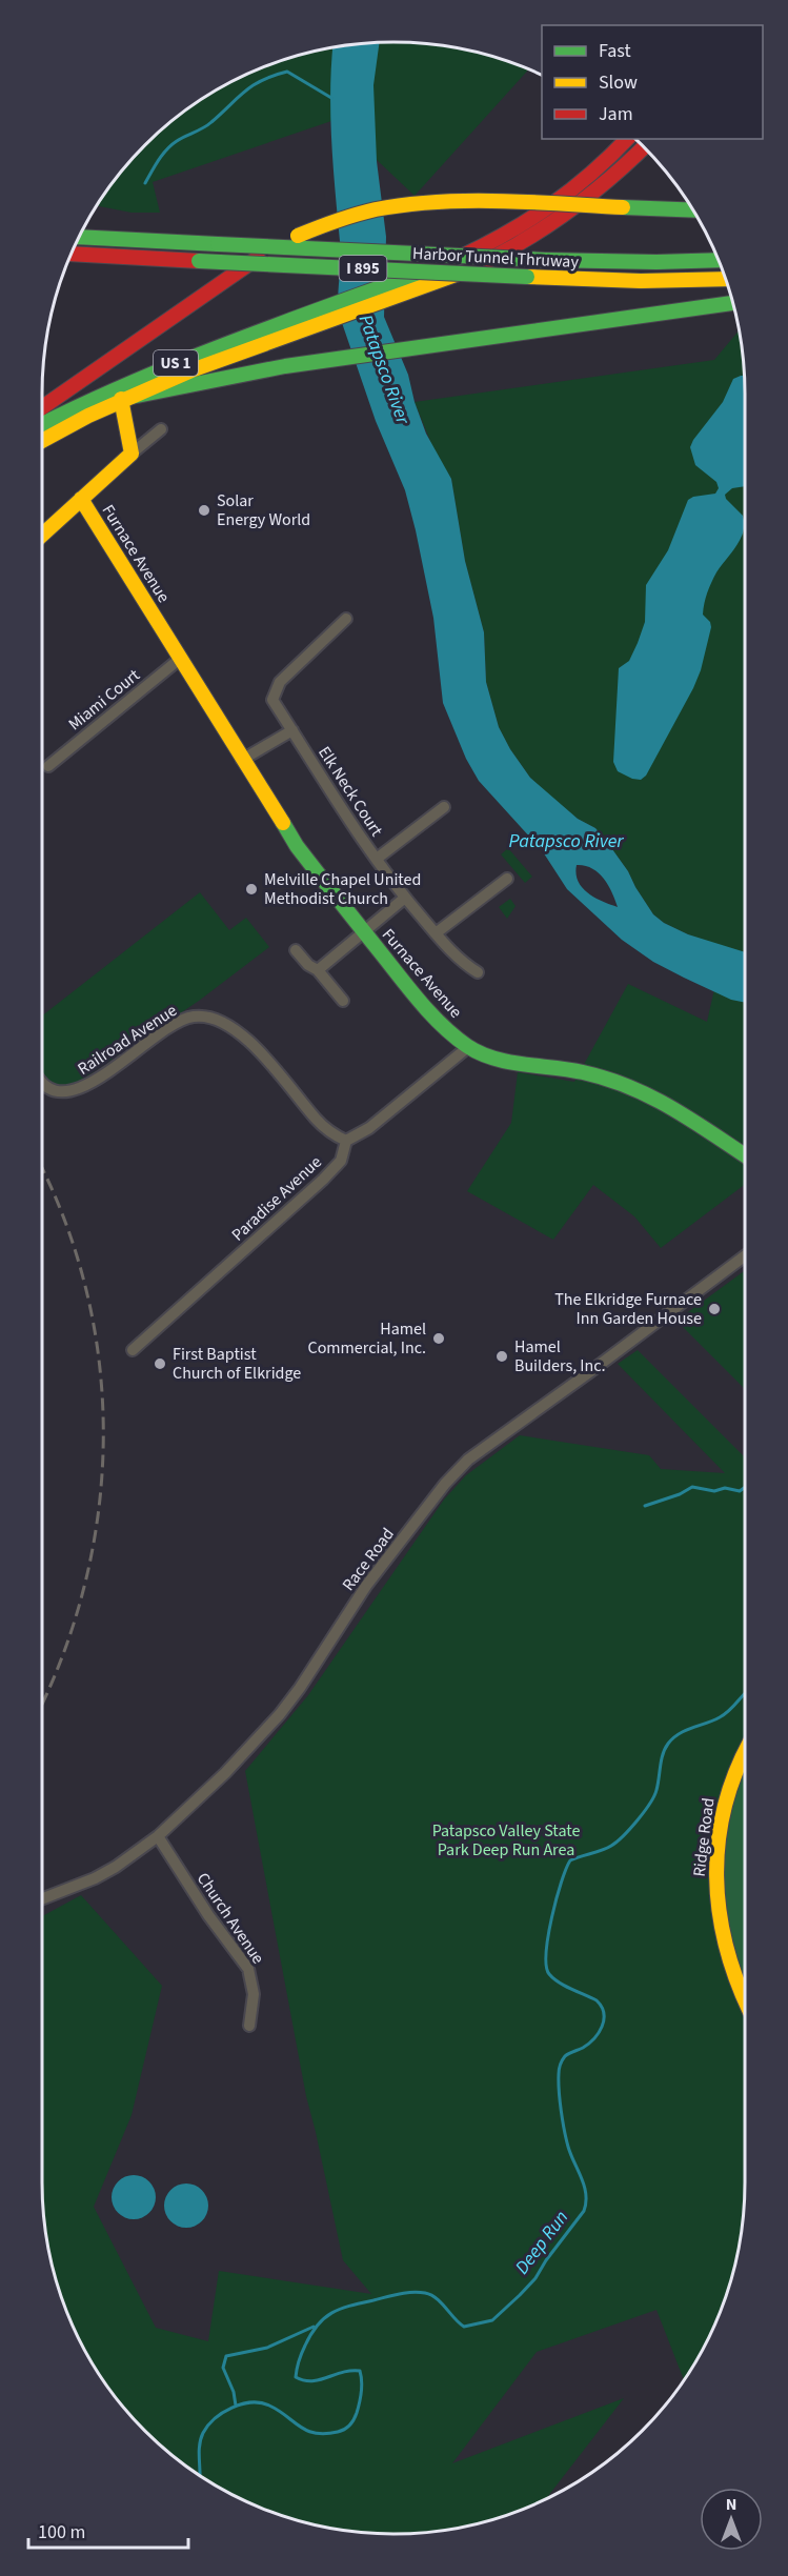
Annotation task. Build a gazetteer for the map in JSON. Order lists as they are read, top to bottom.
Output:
{
  "streets": {
    "main road": [
      "Harbor Tunnel Thruway",
      "I 895",
      "US 1",
      "Furnace Avenue",
      "Ridge Road"
    ],
    "street": [
      "Miami Court",
      "Elk Neck Court",
      "Railroad Avenue",
      "Paradise Avenue",
      "Race Road",
      "Church Avenue"
    ]
  },
  "crossings": [
    ["Furnace Avenue", "Miami Court"],
    ["Railroad Avenue", "Paradise Avenue"],
    ["Race Road", "Church Avenue"]
  ],
  "water": ["Patapsco River", "Deep Run"],
  "parks": ["Patapsco Valley State Park Deep Run Area"],
  "places": [
    "Solar Energy World",
    "Melville Chapel United Methodist Church",
    "The Elkridge Furnace Inn Garden House",
    "Hamel Commercial, Inc.",
    "Hamel Builders, Inc.",
    "First Baptist Church of Elkridge"
  ],
  "legend": ["Fast", "Slow", "Jam"],
  "scale_bar": "100 m",
  "north": "top"
}
